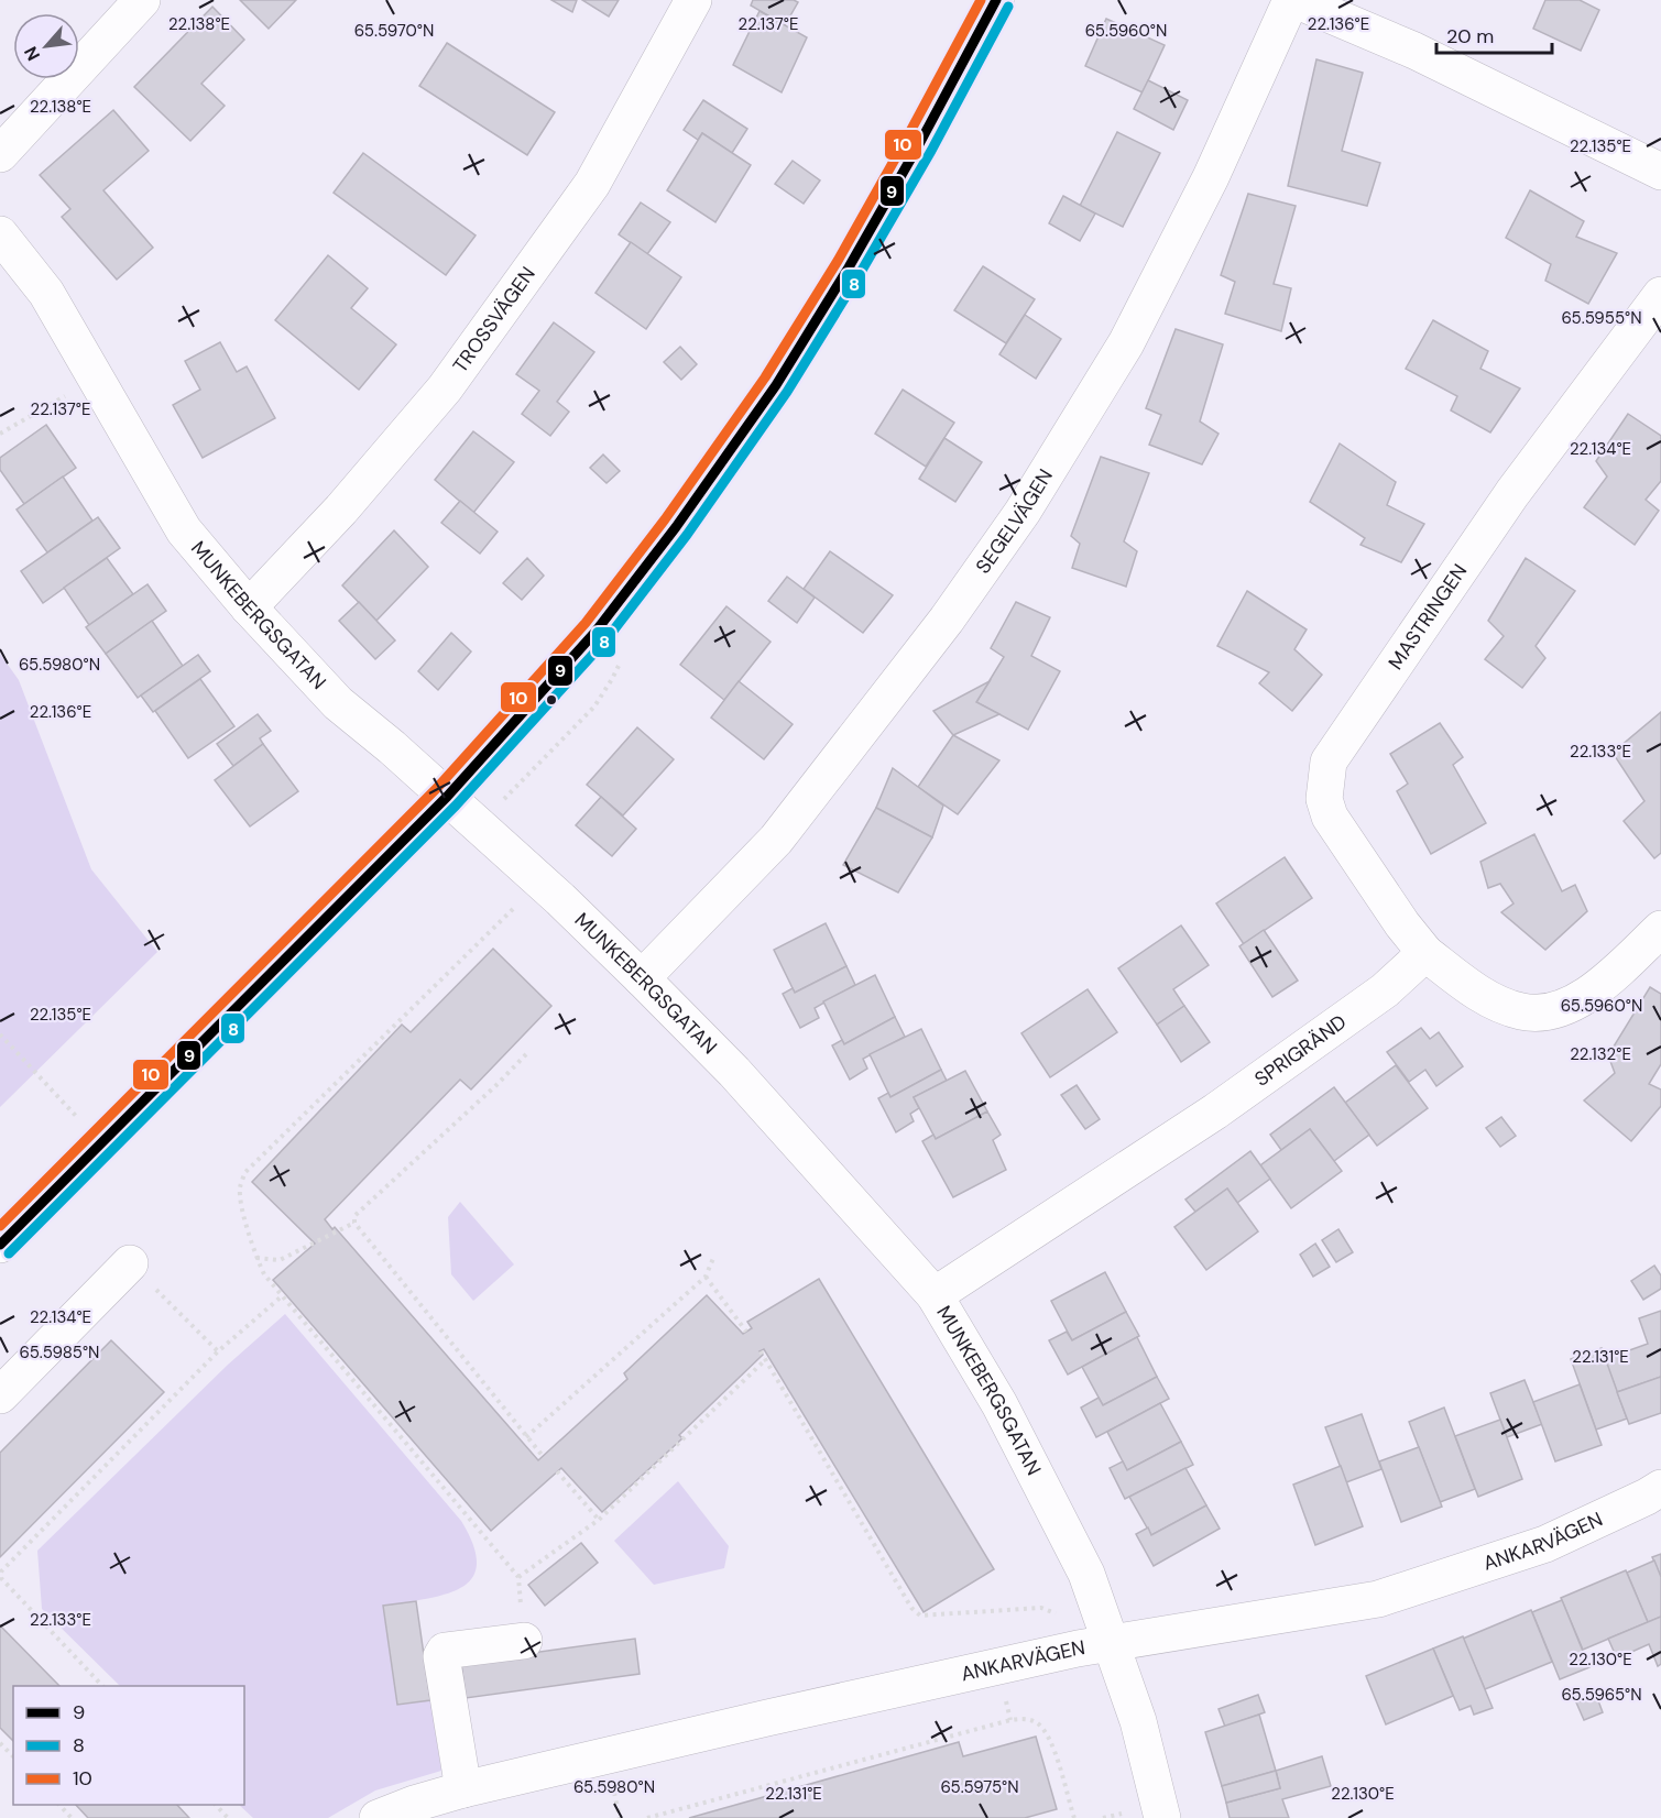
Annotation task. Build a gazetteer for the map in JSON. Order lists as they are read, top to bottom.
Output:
{
  "streets": {
    "street": [
      "TROSSVÄGEN",
      "SEGELVÄGEN",
      "MUNKEBERGSGATAN",
      "MASTRINGEN",
      "SPRIGRÄND",
      "ANKARVÄGEN"
    ]
  },
  "crossings": [
    ["TROSSVÄGEN", "MUNKEBERGSGATAN"],
    ["SEGELVÄGEN", "MUNKEBERGSGATAN"],
    ["MUNKEBERGSGATAN", "SPRIGRÄND"],
    ["MUNKEBERGSGATAN", "ANKARVÄGEN"],
    ["MASTRINGEN", "SPRIGRÄND"]
  ],
  "lines": ["transit line 9", "transit line 10", "transit line 8"],
  "legend": ["9", "8", "10"],
  "scale_bar": "20 m",
  "north": "bottom left",
  "coordinates": [
    "22.138°E",
    "22.136°E",
    "22.137°E",
    "65.5970°N",
    "65.5960°N",
    "22.135°E",
    "65.5955°N",
    "22.134°E",
    "65.5980°N",
    "22.133°E",
    "22.132°E",
    "65.5985°N",
    "22.131°E",
    "22.130°E",
    "65.5965°N",
    "65.5975°N"
  ]
}
